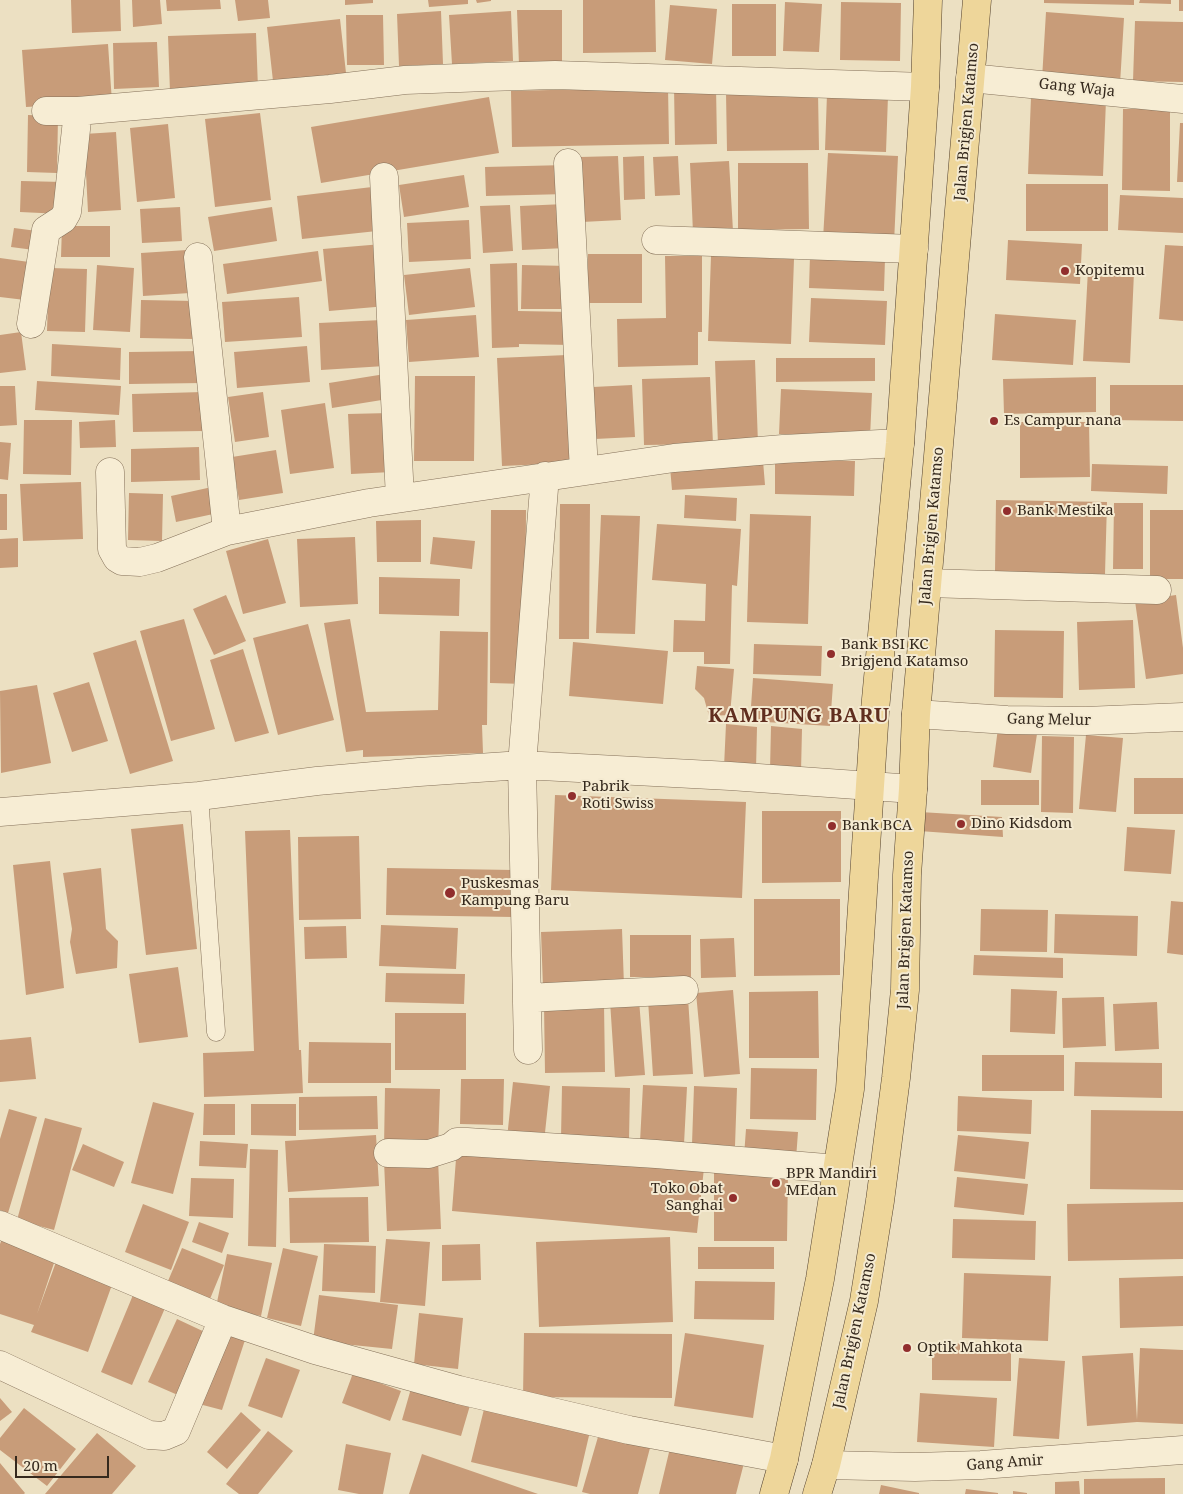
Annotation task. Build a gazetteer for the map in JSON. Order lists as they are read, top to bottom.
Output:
{
  "streets": {
    "main road": ["Jalan Brigjen Katamso"],
    "street": ["Gang Waja", "Gang Melur", "Gang Amir"]
  },
  "crossings": [
    ["Gang Waja", "Jalan Brigjen Katamso"],
    ["Jalan Brigjen Katamso", "Gang Melur"],
    ["Jalan Brigjen Katamso", "Gang Amir"]
  ],
  "districts": ["KAMPUNG BARU"],
  "places": [
    "Kopitemu",
    "Es Campur nana",
    "Bank Mestika",
    "Bank BSI KC Brigjend Katamso",
    "Pabrik Roti Swiss",
    "Dino Kidsdom",
    "Bank BCA",
    "Puskesmas Kampung Baru",
    "BPR Mandiri MEdan",
    "Toko Obat Sanghai",
    "Optik Mahkota"
  ],
  "scale_bar": "20 m"
}
